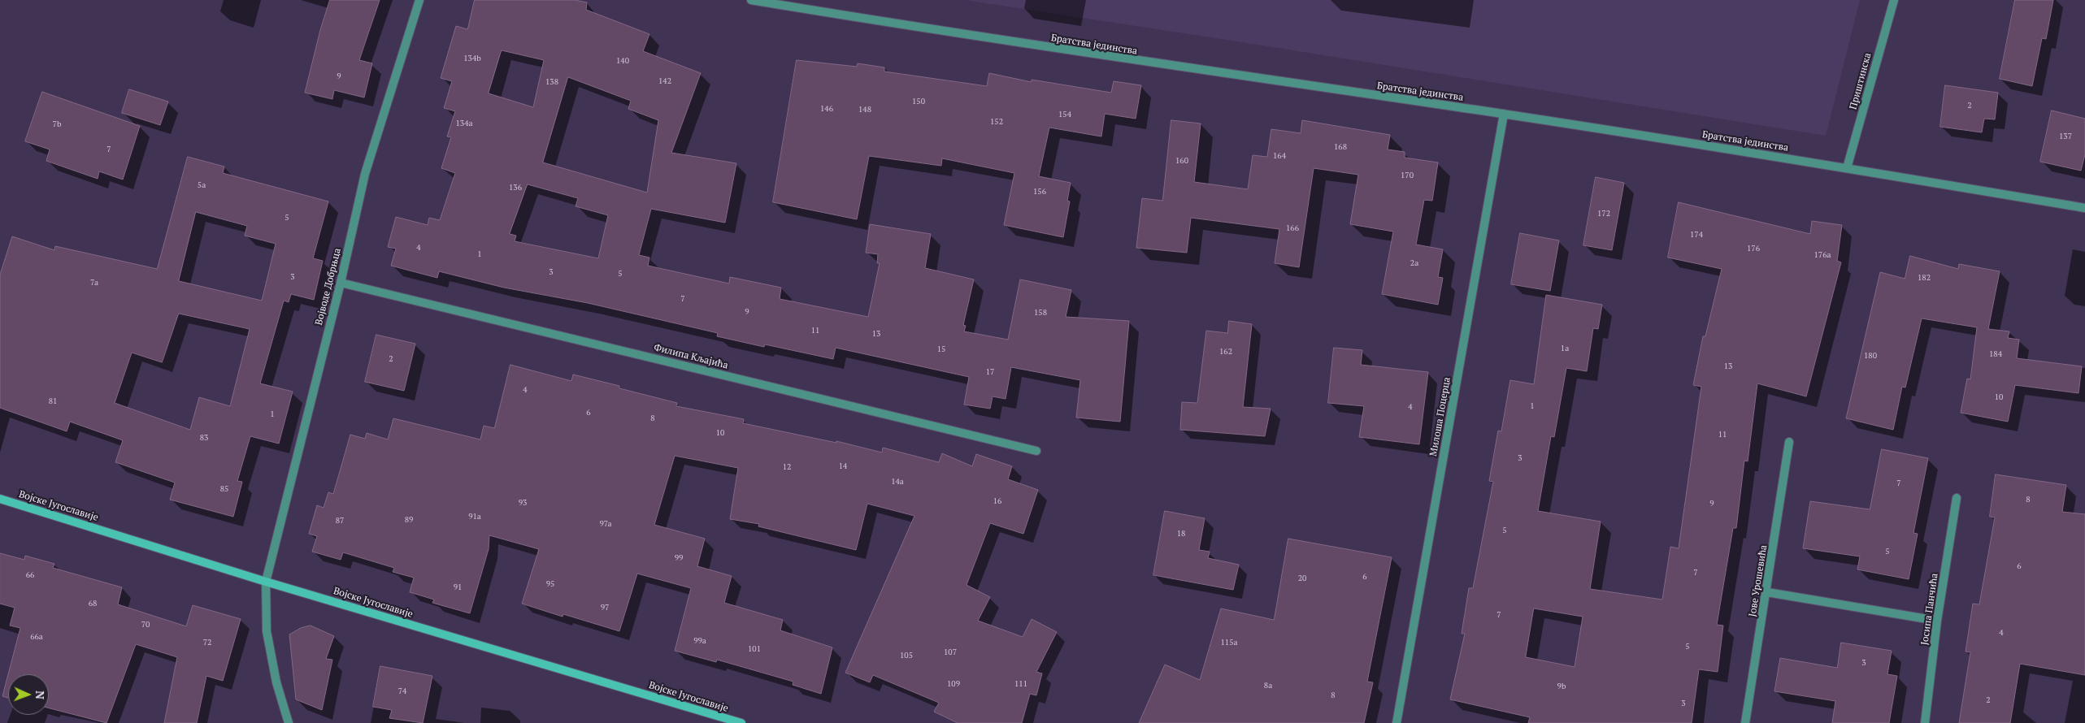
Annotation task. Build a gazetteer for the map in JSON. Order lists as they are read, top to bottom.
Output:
{
  "streets": {
    "main road": ["Војске Југославије"],
    "street": [
      "Братства јединства",
      "Приштинска",
      "Војводе Добрњца",
      "Филипа Кљајића",
      "Милоша Поцерца",
      "Јове Урошевића",
      "Јосипа Панчића"
    ]
  },
  "crossings": [
    ["Братства јединства", "Приштинска"],
    ["Братства јединства", "Милоша Поцерца"],
    ["Војводе Добрњца", "Филипа Кљајића"],
    ["Војводе Добрњца", "Војске Југославије"]
  ],
  "house_numbers": [
    "134b",
    "140",
    "9",
    "142",
    "138",
    "150",
    "2",
    "146",
    "148",
    "154",
    "152",
    "134a",
    "7b",
    "137",
    "168",
    "7",
    "164",
    "160",
    "170",
    "5a",
    "136",
    "156",
    "172",
    "5",
    "166",
    "174",
    "4",
    "176",
    "1",
    "176a",
    "2a",
    "3",
    "5",
    "3",
    "182",
    "7a",
    "7",
    "9",
    "158",
    "11",
    "13",
    "1a",
    "15",
    "162",
    "184",
    "180",
    "2",
    "13",
    "17",
    "4",
    "10",
    "81",
    "1",
    "4",
    "6",
    "1",
    "8",
    "10",
    "11",
    "83",
    "3",
    "14",
    "12",
    "14a",
    "7",
    "85",
    "8",
    "16",
    "93",
    "9",
    "91a",
    "89",
    "87",
    "97a",
    "5",
    "18",
    "5",
    "99",
    "6",
    "7",
    "66",
    "6",
    "20",
    "95",
    "91",
    "68",
    "97",
    "7",
    "70",
    "4",
    "66a",
    "99a",
    "72",
    "115a",
    "5",
    "101",
    "107",
    "105",
    "3",
    "109",
    "111",
    "8a",
    "9b",
    "74",
    "8",
    "2",
    "3"
  ],
  "north": "right"
}
